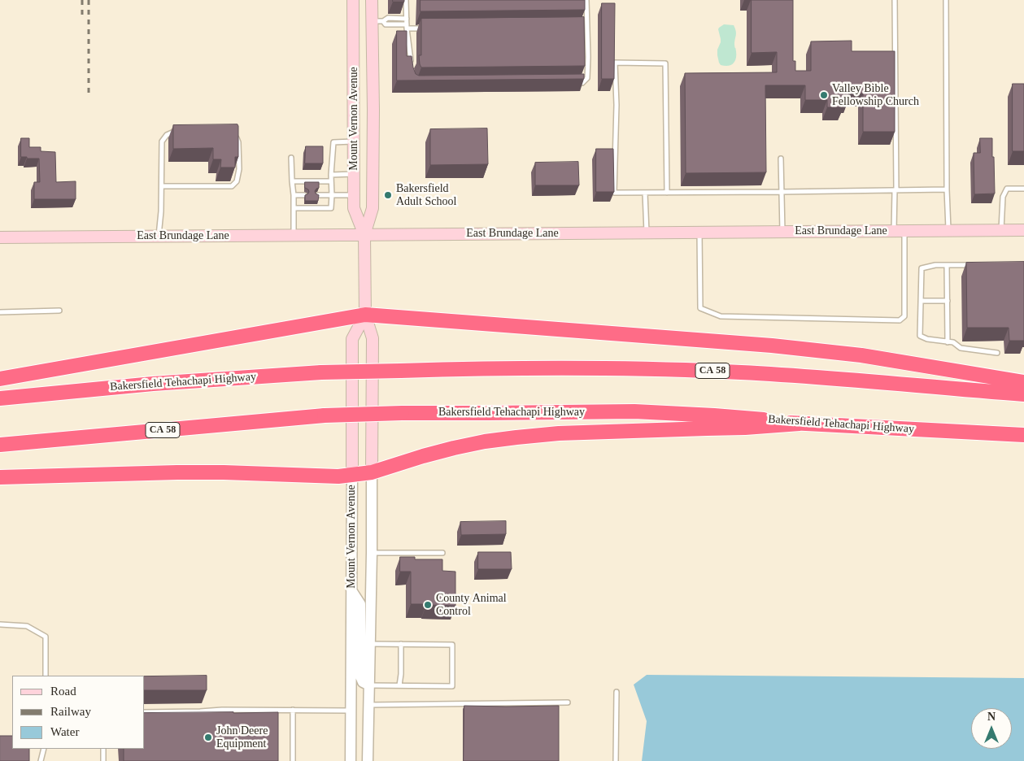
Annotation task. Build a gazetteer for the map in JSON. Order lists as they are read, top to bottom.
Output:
{
  "streets": {
    "highway": ["CA 58", "Bakersfield Tehachapi Highway"],
    "main road": ["Mount Vernon Avenue", "East Brundage Lane"]
  },
  "crossings": [
    ["Mount Vernon Avenue", "East Brundage Lane"]
  ],
  "places": [
    "Valley Bible Fellowship Church",
    "Bakersfield Adult School",
    "County Animal Control",
    "John Deere Equipment"
  ],
  "legend": ["Road", "Railway", "Water"],
  "north": "top"
}
